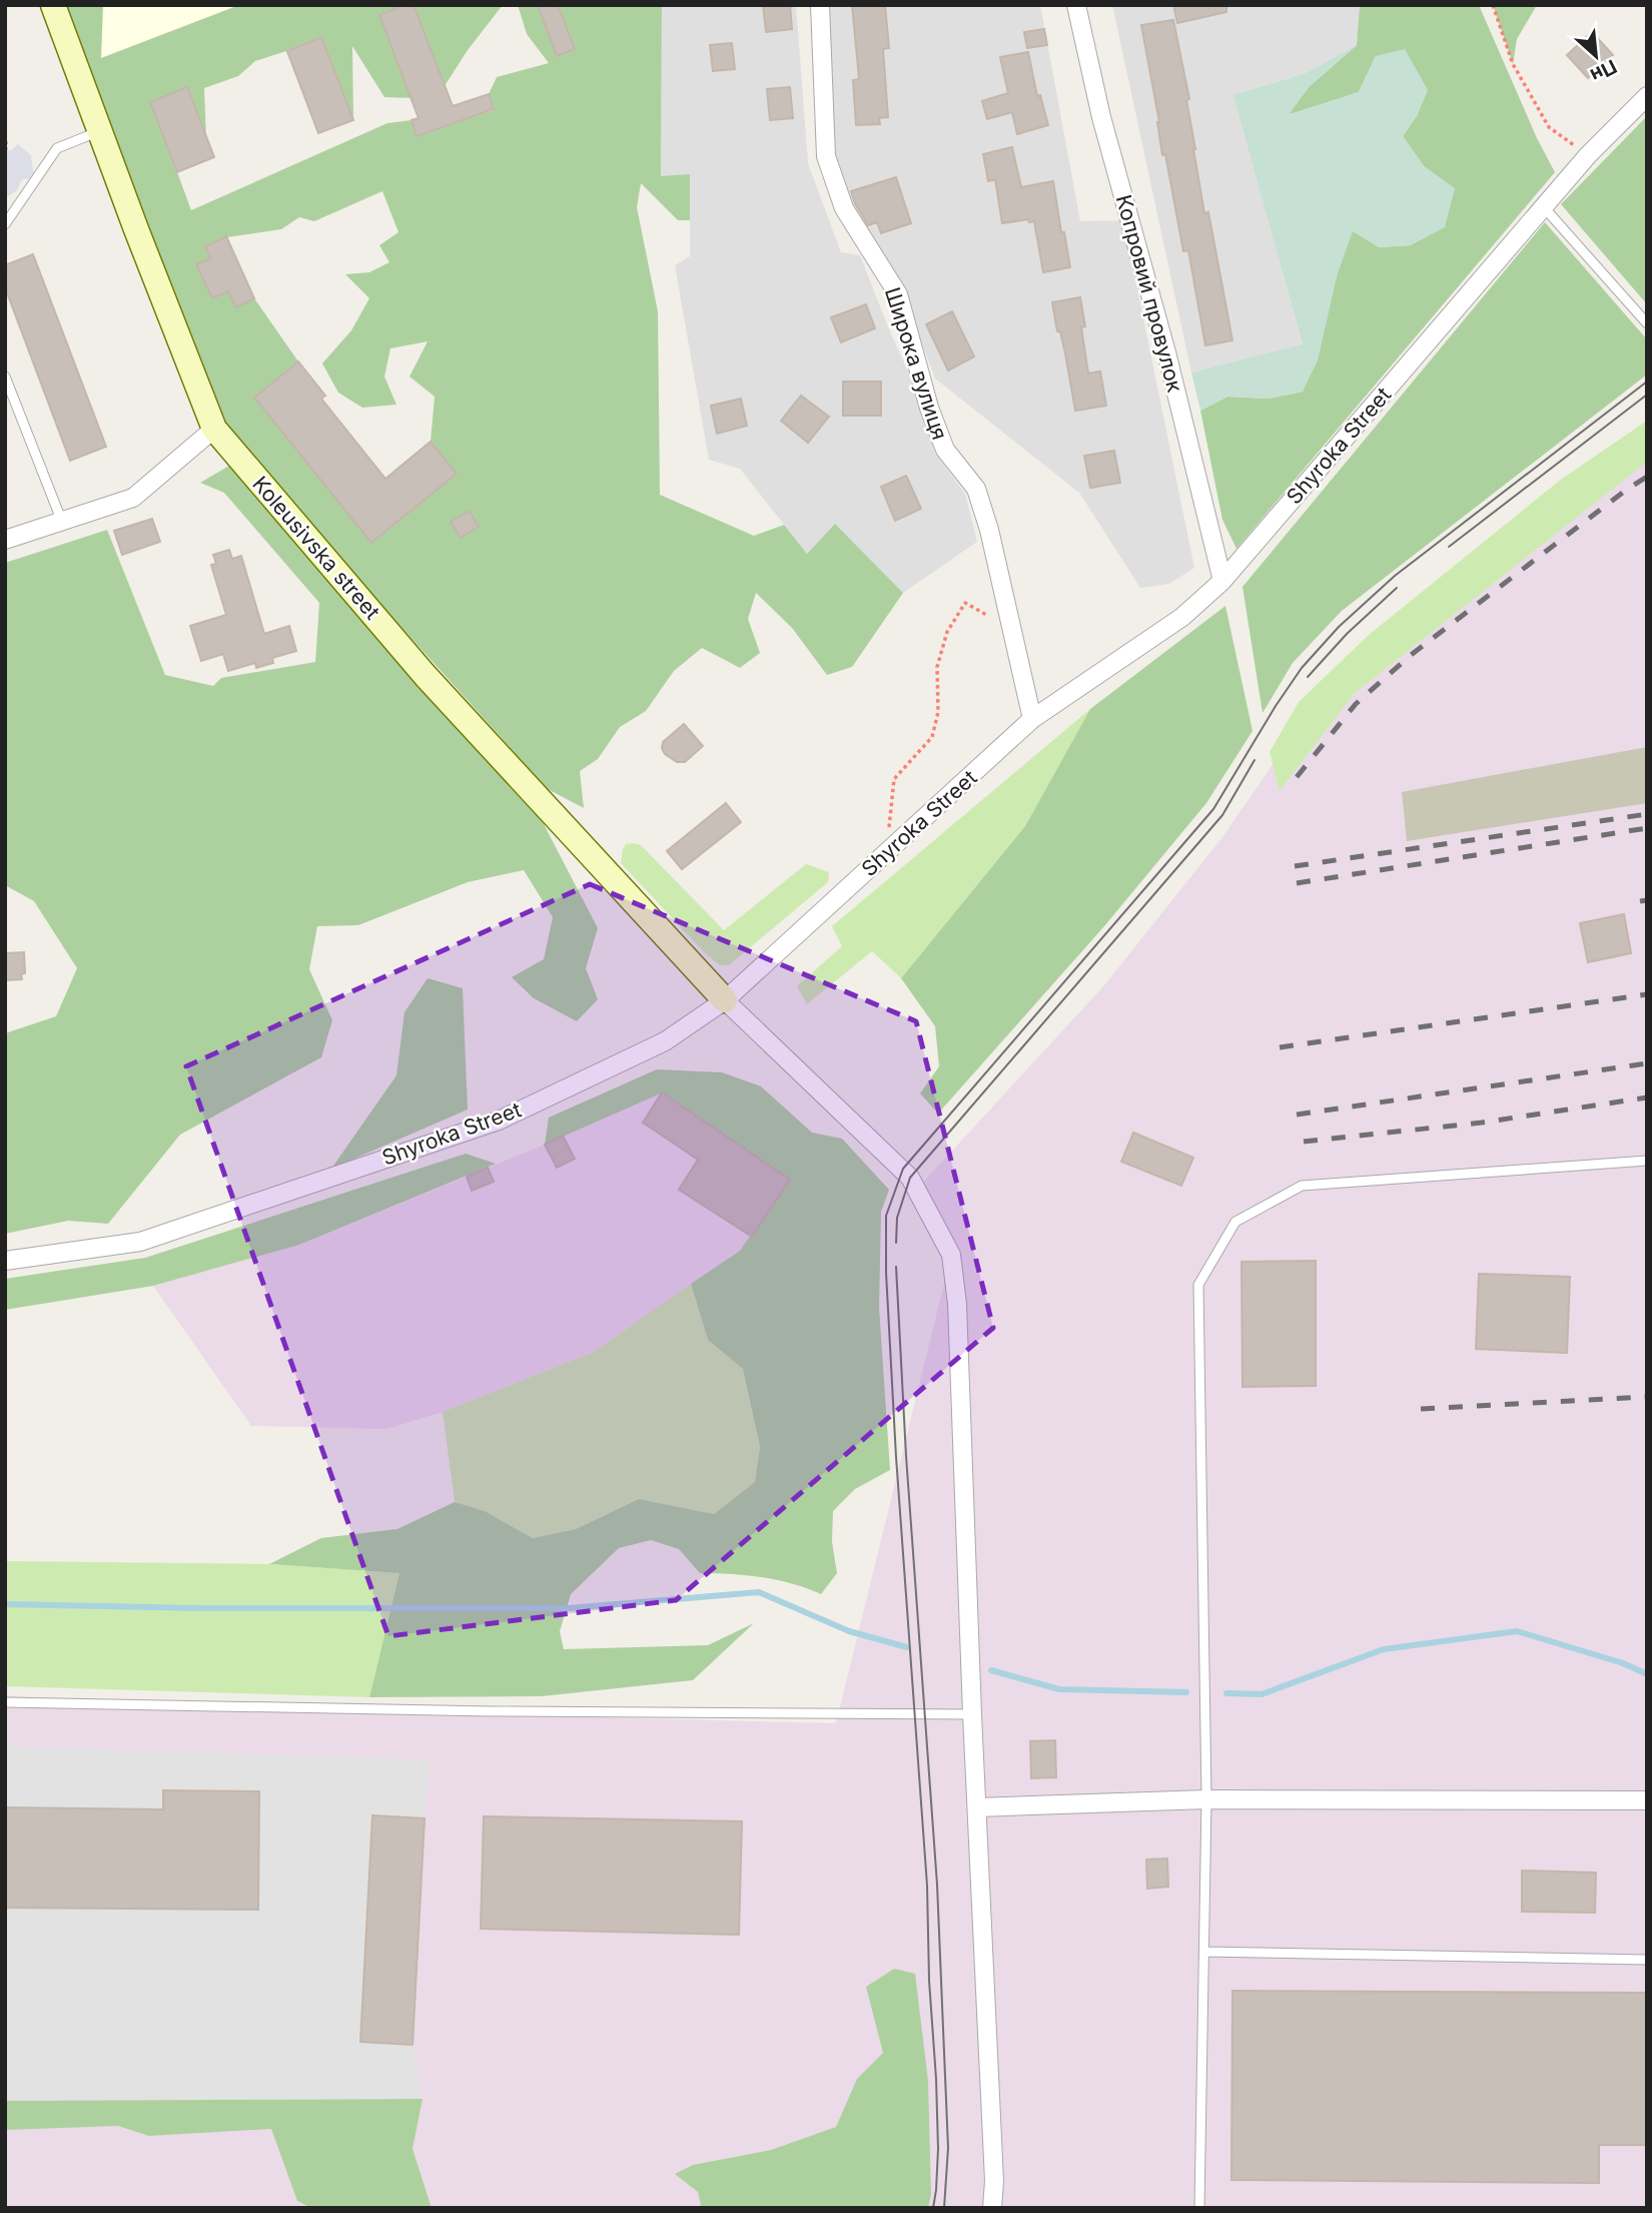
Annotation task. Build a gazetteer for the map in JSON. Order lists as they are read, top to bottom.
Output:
{
  "streets": {
    "street": [
      "Копровий провулок",
      "Широка вулиця",
      "Shyroka Street",
      "Koleusivska street"
    ]
  },
  "crossings": [
    ["Копровий провулок", "Shyroka Street"],
    ["Широка вулиця", "Shyroka Street"],
    ["Shyroka Street", "Koleusivska street"]
  ],
  "north": "bottom right"
}
